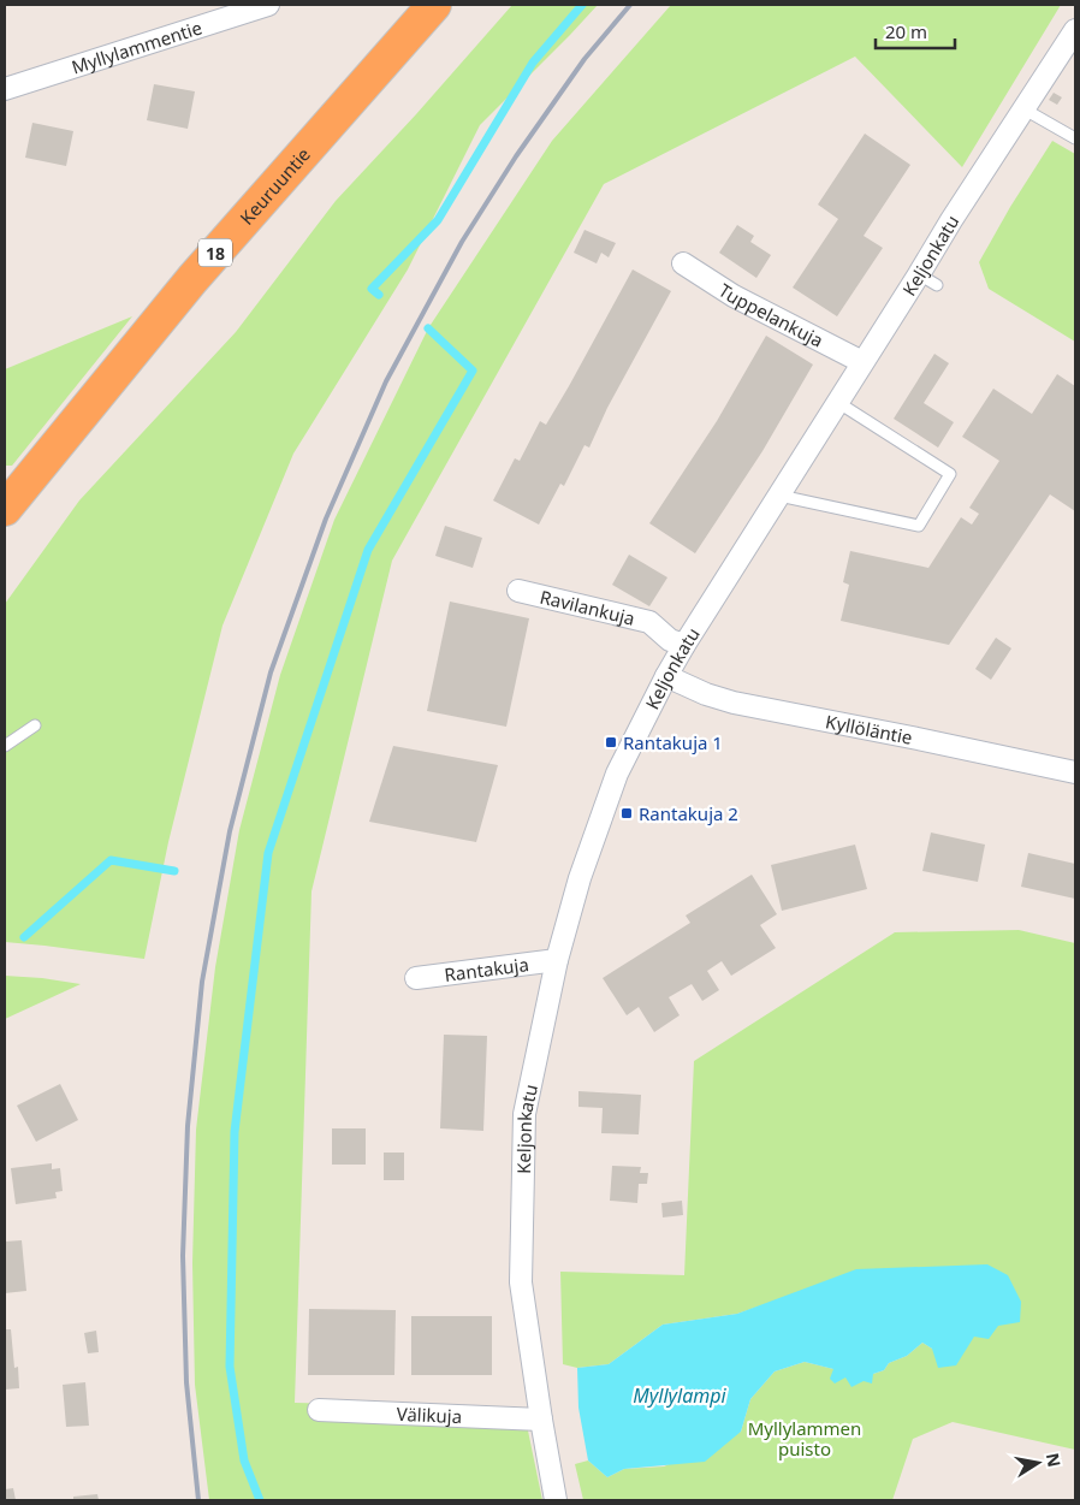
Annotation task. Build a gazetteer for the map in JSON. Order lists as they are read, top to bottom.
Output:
{
  "streets": {
    "highway": ["Keuruuntie", "18"],
    "street": [
      "Myllylammentie",
      "Keljonkatu",
      "Tuppelankuja",
      "Ravilankuja",
      "Kyllöläntie",
      "Rantakuja",
      "Välikuja"
    ]
  },
  "crossings": [
    ["Keljonkatu", "Tuppelankuja"],
    ["Keljonkatu", "Ravilankuja"],
    ["Keljonkatu", "Kyllöläntie"],
    ["Keljonkatu", "Rantakuja"],
    ["Keljonkatu", "Välikuja"]
  ],
  "water": ["Myllylampi"],
  "parks": ["Myllylammen puisto"],
  "places": {
    "transit": ["Rantakuja 1", "Rantakuja 2"]
  },
  "scale_bar": "20 m",
  "north": "right"
}
